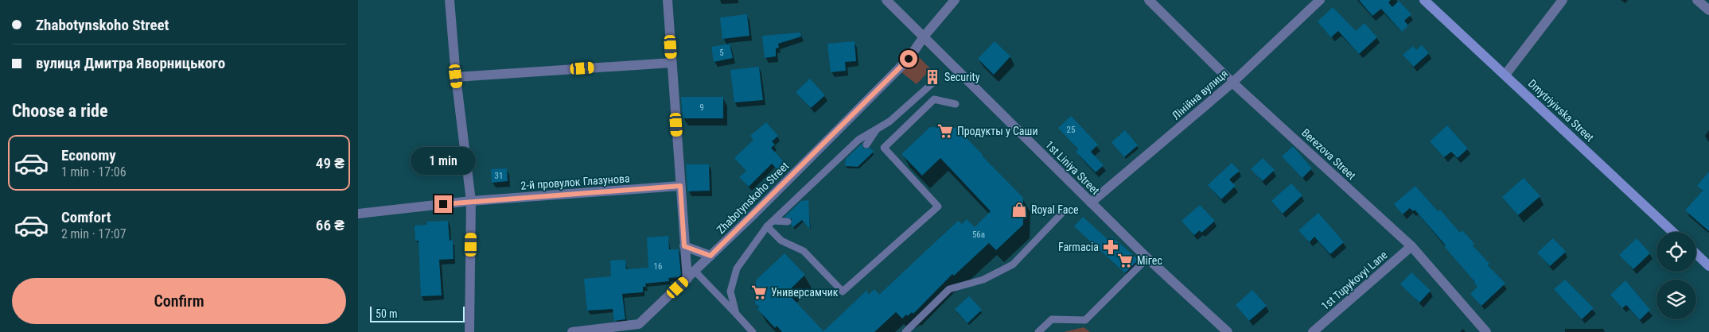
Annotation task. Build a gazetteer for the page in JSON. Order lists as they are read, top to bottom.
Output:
{
  "streets": {
    "main road": ["Dmytriyivska Street"],
    "street": [
      "Лінійна вулиця",
      "Berezova Street",
      "1st Liniya Street",
      "2-й провулок Глазунова",
      "Zhabotynskoho Street",
      "1st Tupykovyi Lane"
    ]
  },
  "crossings": [
    ["Лінійна вулиця", "Berezova Street"],
    ["Лінійна вулиця", "1st Liniya Street"],
    ["Berezova Street", "1st Tupykovyi Lane"],
    ["1st Liniya Street", "Zhabotynskoho Street"]
  ],
  "places": {
    "building": ["Security"],
    "supermarket": ["Продукты у Саши", "Мігес", "Универсамчик"],
    "shop": ["Royal Face"],
    "pharmacy": ["Farmacia"]
  },
  "house_numbers": [
    "5",
    "9",
    "25",
    "31",
    "56а",
    "16"
  ],
  "scale_bar": "50 m",
  "page": {
    "banner": ["Zhabotynskoho Street", "вулиця Дмитра Яворницького"],
    "heading": "Choose a ride",
    "list": [
      {
        "name": "Economy",
        "note": "1 min · 17:06",
        "value": "49 ₴"
      },
      {
        "name": "Comfort",
        "note": "2 min · 17:07",
        "value": "66 ₴"
      }
    ],
    "bubble": "1 min",
    "buttons": "Confirm",
    "scale": "50 m"
  }
}
